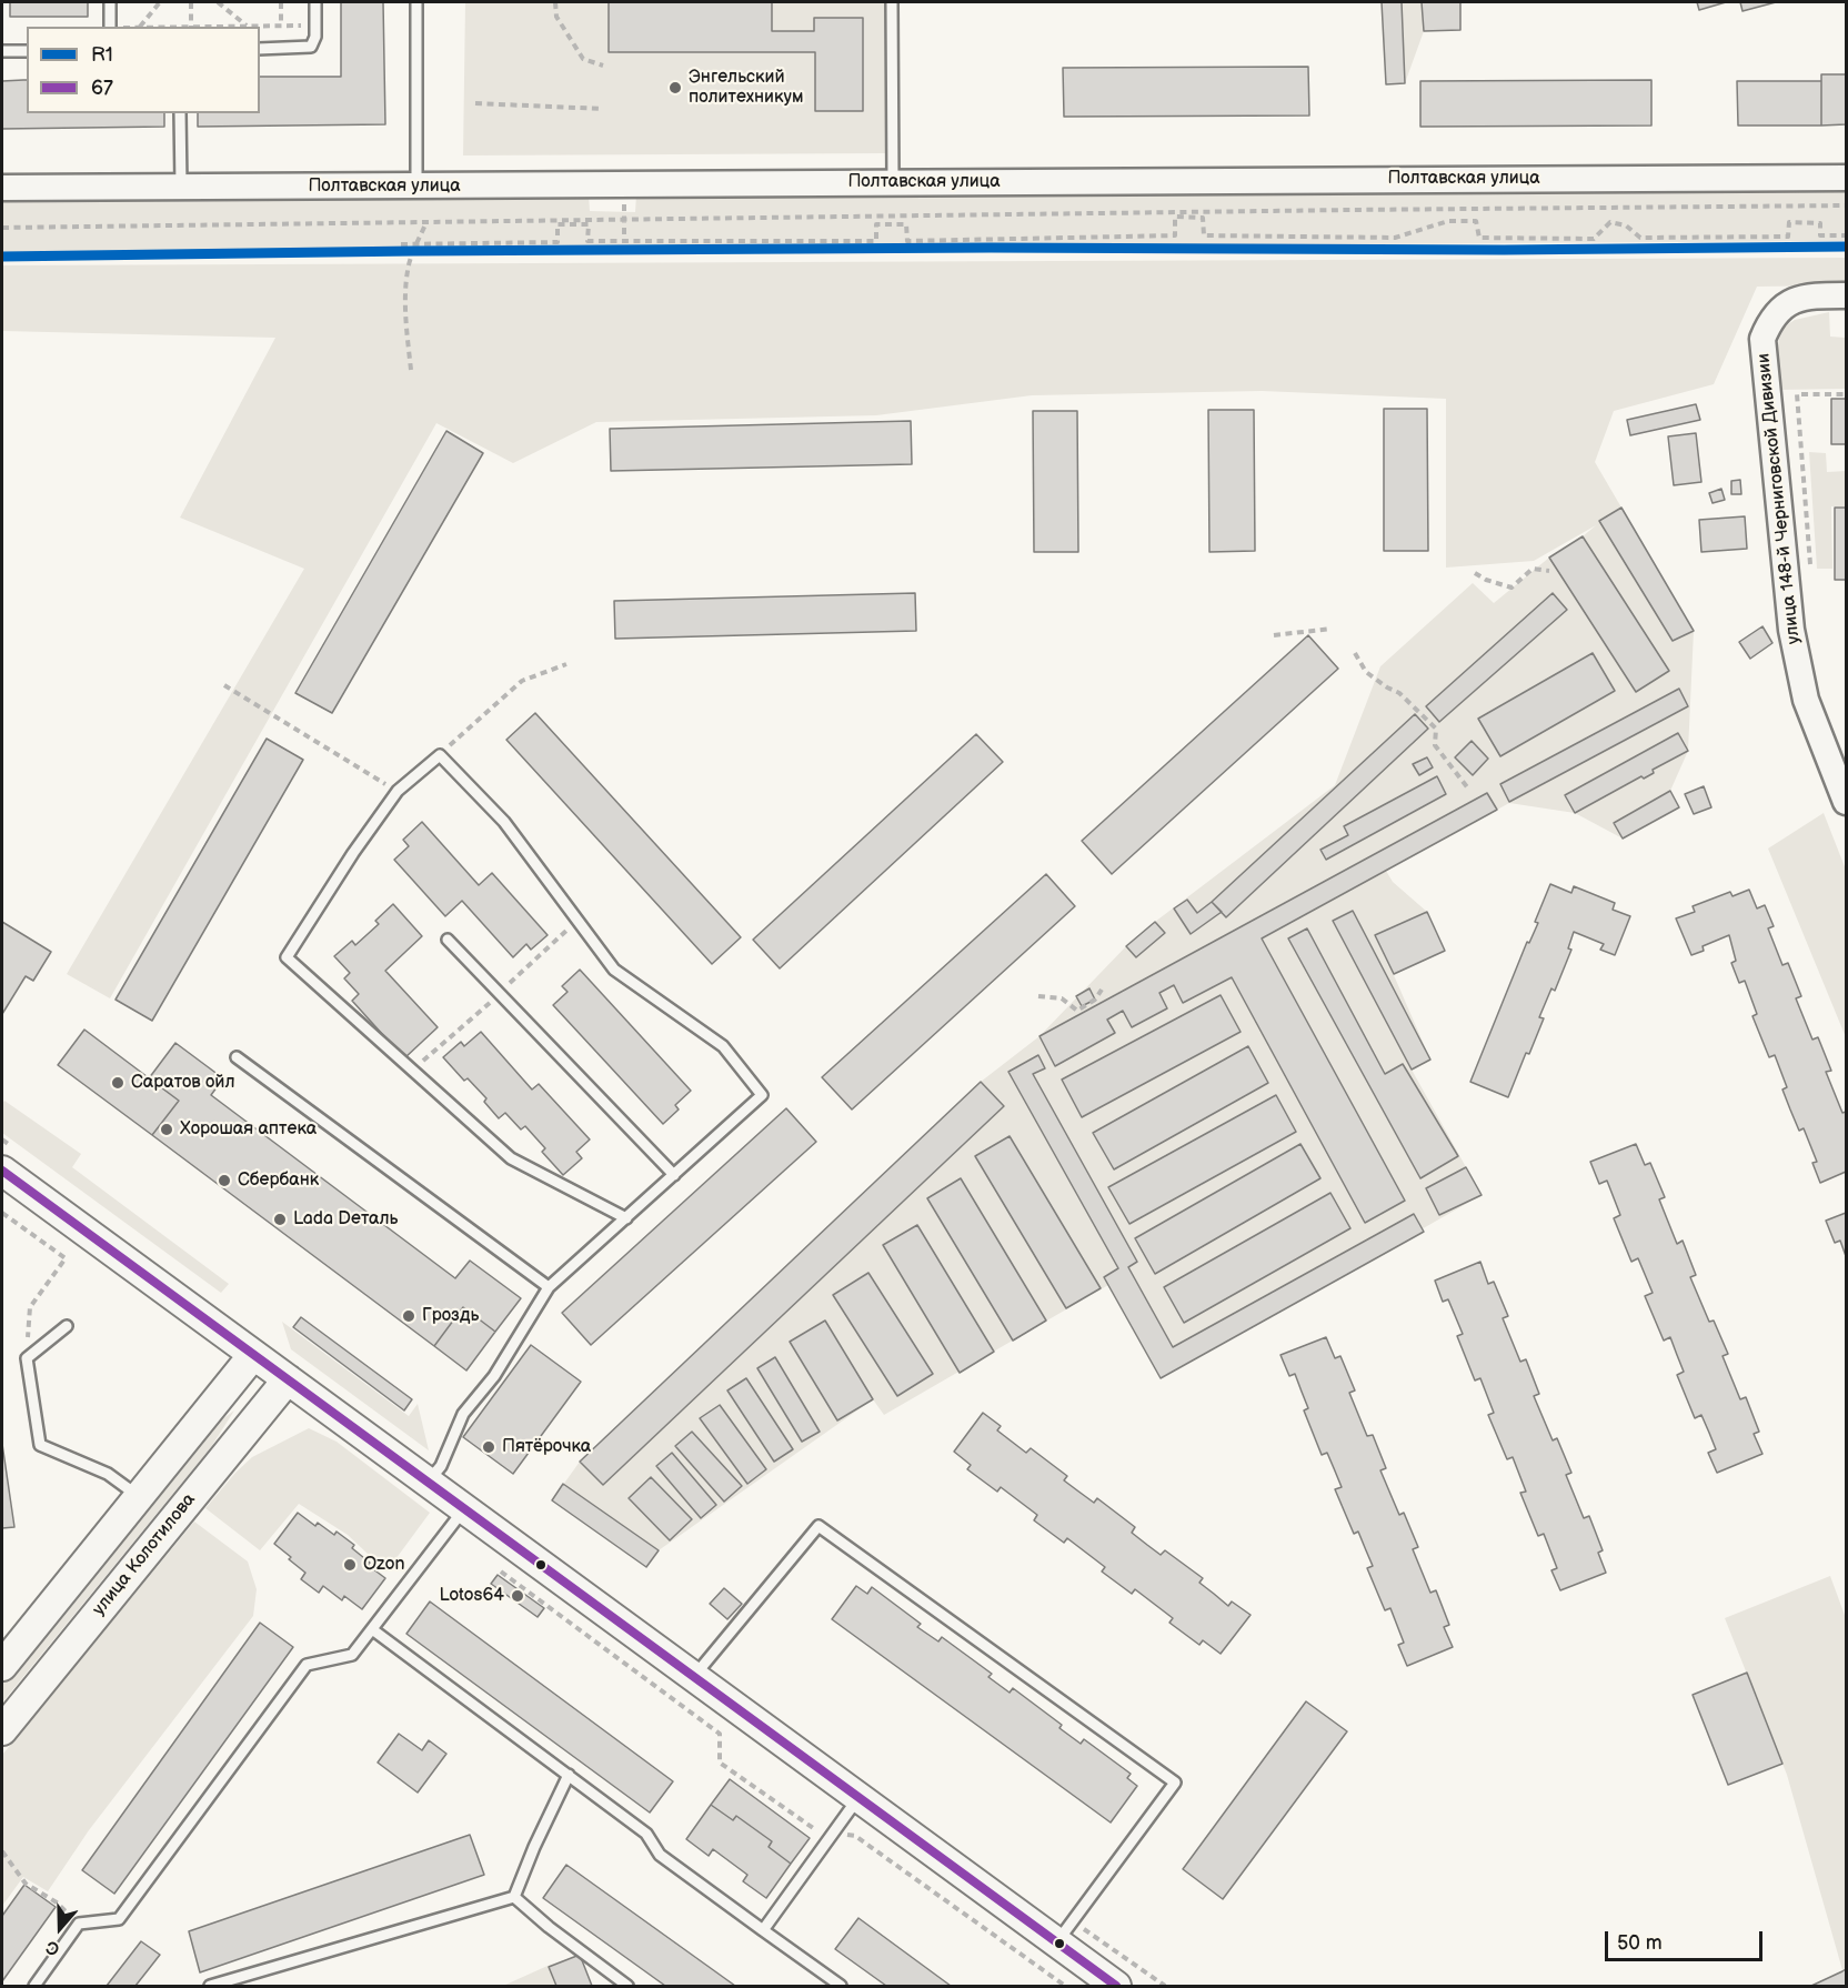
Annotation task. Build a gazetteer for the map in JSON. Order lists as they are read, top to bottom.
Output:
{
  "streets": {
    "main road": ["улица Колотилова"],
    "street": ["Полтавская улица", "улица 148-й Черниговской Дивизии"]
  },
  "places": [
    "Энгельский политехникум",
    "Саратов ойл",
    "Хорошая аптека",
    "Сбербанк",
    "Lada Dеталь",
    "Гроздь",
    "Пятёрочка",
    "Ozon",
    "Lotos64"
  ],
  "lines": ["transit line R1", "transit line 67"],
  "legend": ["R1", "67"],
  "scale_bar": "50 m",
  "north": "bottom"
}
